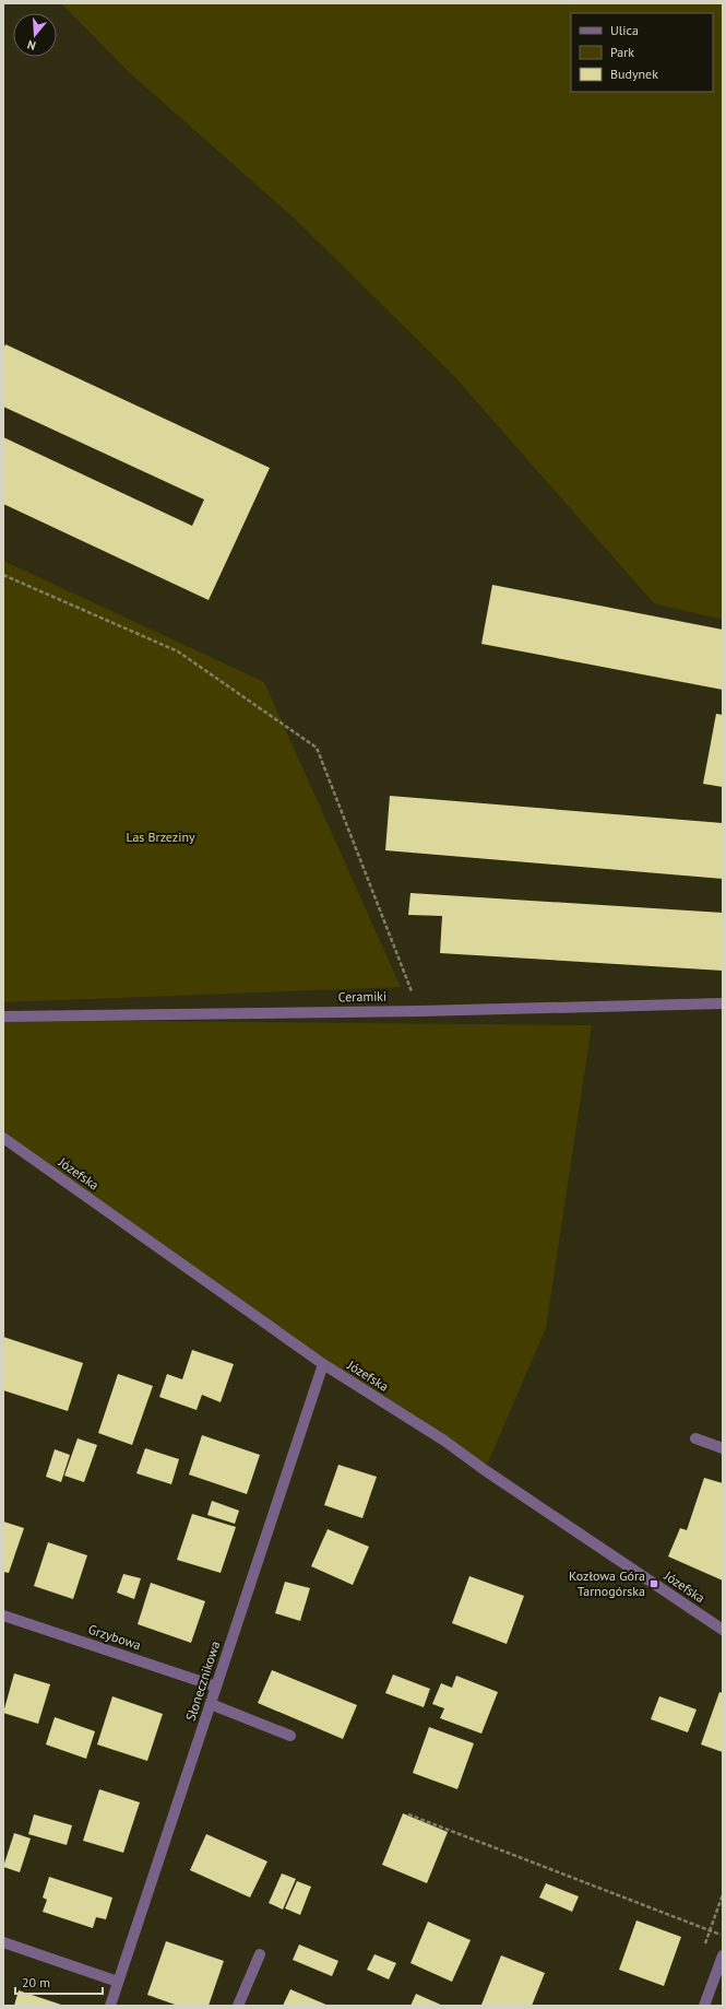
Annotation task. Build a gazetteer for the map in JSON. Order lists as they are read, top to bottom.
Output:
{
  "streets": {
    "street": [
      "Ceramiki",
      "Józefska",
      "Grzybowa",
      "Słonecznikowa"
    ]
  },
  "crossings": [
    ["Józefska", "Słonecznikowa"],
    ["Grzybowa", "Słonecznikowa"]
  ],
  "parks": ["Las Brzeziny"],
  "places": {
    "transit": ["Kozłowa Góra Tarnogórska"]
  },
  "legend": ["Ulica", "Park", "Budynek"],
  "scale_bar": "20 m",
  "north": "bottom"
}
